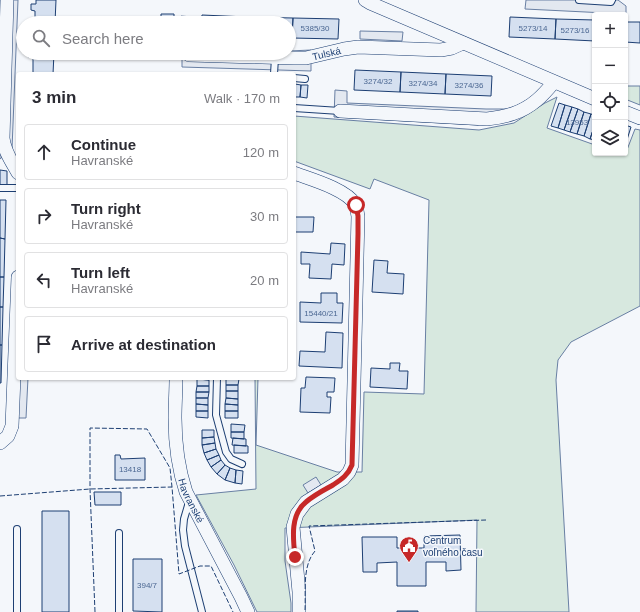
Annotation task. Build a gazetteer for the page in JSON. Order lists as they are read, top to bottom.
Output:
{
  "streets": {
    "street": ["Tulská", "Havranské"]
  },
  "places": {
    "public building": ["Centrum voľného času"]
  },
  "house_numbers": [
    "5385/30",
    "5273/14",
    "5273/16",
    "3274/32",
    "3274/34",
    "3274/36",
    "13953",
    "15440/21",
    "13418",
    "394/7"
  ],
  "page": {
    "map_buttons": ["+", "−"],
    "search": "Search here",
    "heading": ["3 min", "Walk · 170 m"],
    "list": [
      ["Continue", "Havranské", "120 m"],
      ["Turn right", "Havranské", "30 m"],
      ["Turn left", "Havranské", "20 m"],
      "Arrive at destination"
    ]
  }
}
